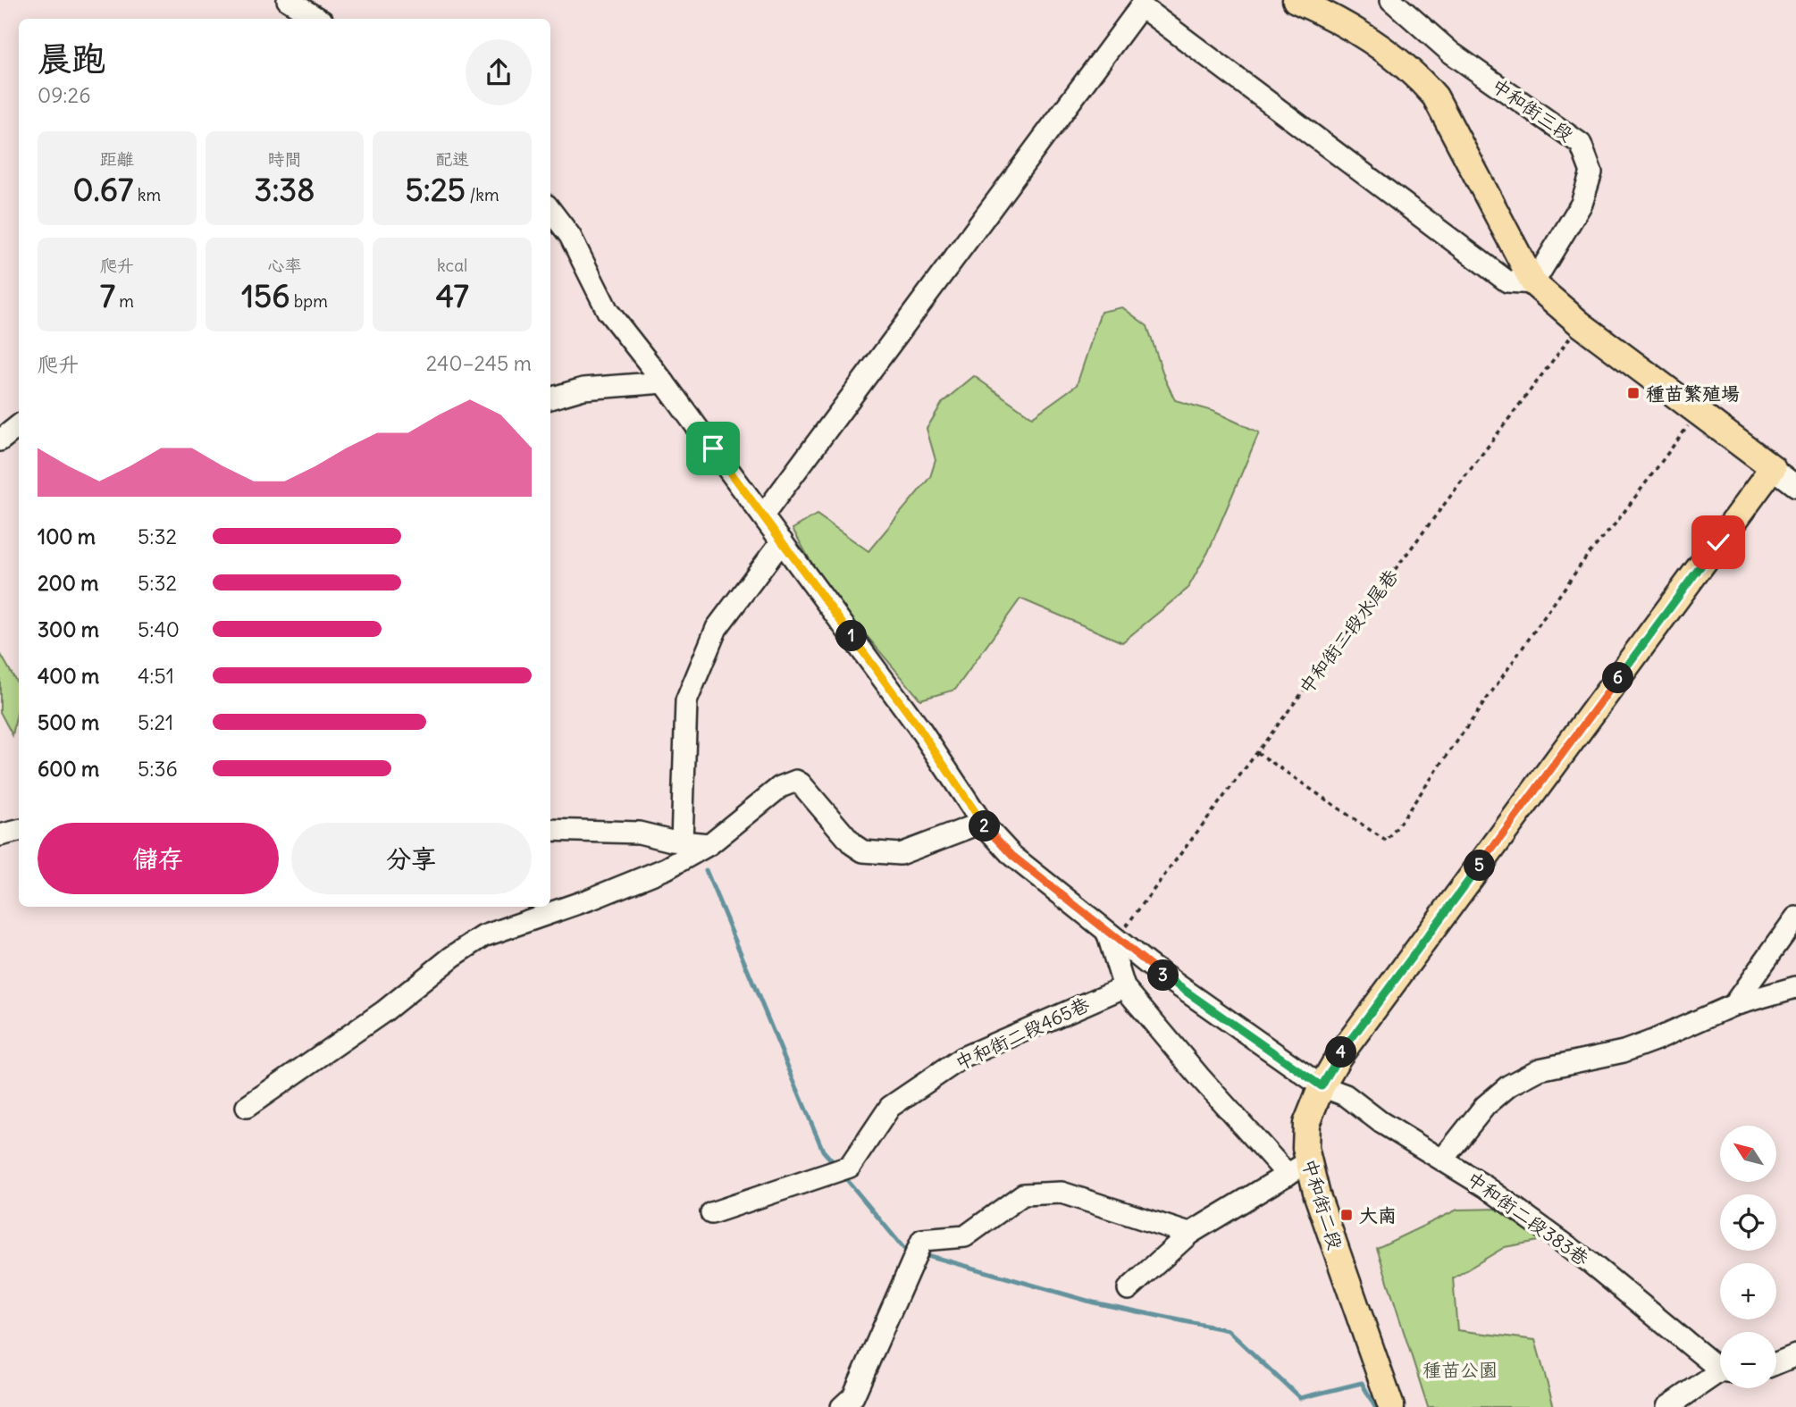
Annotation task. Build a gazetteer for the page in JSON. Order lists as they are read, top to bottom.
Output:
{
  "streets": {
    "main road": ["中和街二段"],
    "street": ["中和街三段", "中和街二段465巷", "中和街二段383巷"],
    "path": ["中和街二段水尾巷"]
  },
  "crossings": [
    ["中和街二段", "中和街二段383巷"]
  ],
  "parks": ["種苗公園"],
  "places": {
    "transit": ["種苗繁殖場", "大南"]
  },
  "north": "top left",
  "page": {
    "heading": ["晨跑", "09:26"],
    "stats": [
      ["距離", "0.67 km"],
      ["時間", "3:38"],
      ["配速", "5:25 /km"],
      ["爬升", "7 m"],
      ["心率", "156 bpm"],
      ["kcal", "47"]
    ],
    "chart": ["爬升", "240–245 m"],
    "list": [
      {
        "name": "100 m",
        "note": "5:32"
      },
      {
        "name": "200 m",
        "note": "5:32"
      },
      {
        "name": "300 m",
        "note": "5:40"
      },
      {
        "name": "400 m",
        "note": "4:51"
      },
      {
        "name": "500 m",
        "note": "5:21"
      },
      {
        "name": "600 m",
        "note": "5:36"
      }
    ],
    "pins": [
      "1",
      "6",
      "2",
      "5",
      "3",
      "4"
    ],
    "buttons": ["儲存", "分享"],
    "map_buttons": ["+", "−"]
  }
}
